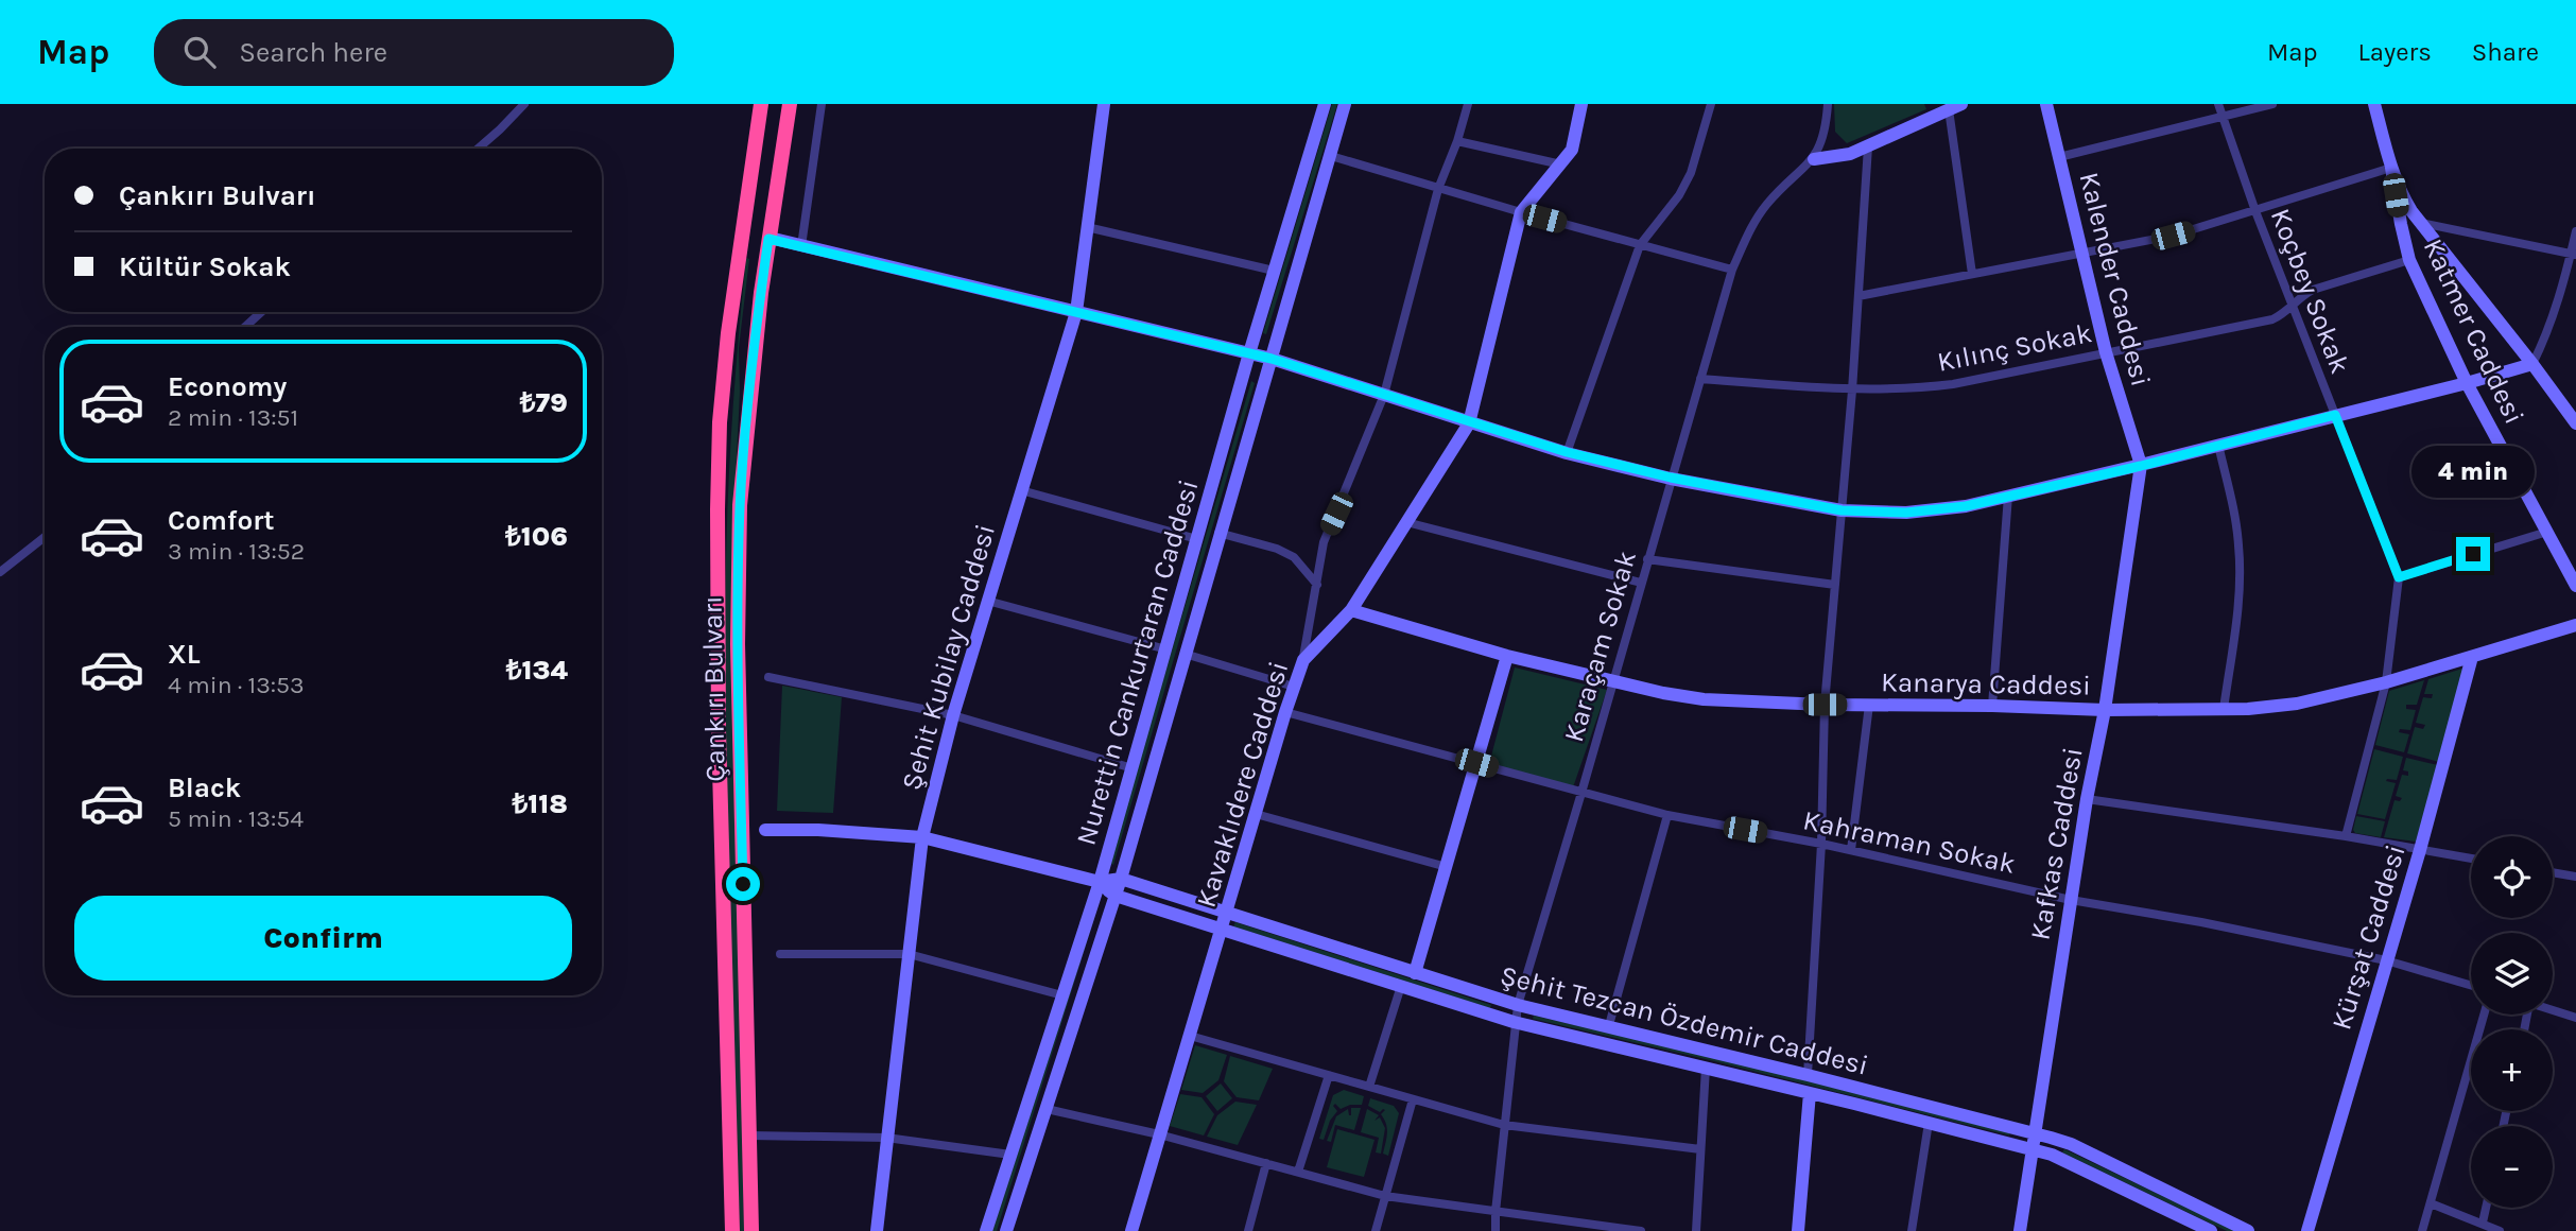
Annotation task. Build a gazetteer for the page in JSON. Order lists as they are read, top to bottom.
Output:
{
  "streets": {
    "highway": ["Çankırı Bulvarı"],
    "street": [
      "Kalender Caddesi",
      "Koçbey Sokak",
      "Katmer Caddesi",
      "Kılınç Sokak",
      "Karaçam Sokak",
      "Şehit Kubilay Caddesi",
      "Nurettin Cankurtaran Caddesi",
      "Kanarya Caddesi",
      "Kavaklıdere Caddesi",
      "Kahraman Sokak",
      "Kafkas Caddesi",
      "Kürşat Caddesi",
      "Şehit Tezcan Özdemir Caddesi"
    ]
  },
  "crossings": [
    ["Kalender Caddesi", "Kılınç Sokak"],
    ["Kalender Caddesi", "Kafkas Caddesi"],
    ["Koçbey Sokak", "Kılınç Sokak"],
    ["Koçbey Sokak", "Kanarya Caddesi"],
    ["Katmer Caddesi", "Kılınç Sokak"],
    ["Kılınç Sokak", "Karaçam Sokak"],
    ["Karaçam Sokak", "Kanarya Caddesi"],
    ["Karaçam Sokak", "Kahraman Sokak"],
    ["Karaçam Sokak", "Şehit Tezcan Özdemir Caddesi"],
    ["Nurettin Cankurtaran Caddesi", "Şehit Tezcan Özdemir Caddesi"],
    ["Kanarya Caddesi", "Kavaklıdere Caddesi"],
    ["Kanarya Caddesi", "Kafkas Caddesi"],
    ["Kanarya Caddesi", "Kürşat Caddesi"],
    ["Kavaklıdere Caddesi", "Kahraman Sokak"],
    ["Kavaklıdere Caddesi", "Şehit Tezcan Özdemir Caddesi"],
    ["Kahraman Sokak", "Kafkas Caddesi"],
    ["Kahraman Sokak", "Kürşat Caddesi"],
    ["Kafkas Caddesi", "Şehit Tezcan Özdemir Caddesi"]
  ],
  "page": {
    "header": "Map",
    "search": "Search here",
    "nav": ["Map", "Layers", "Share"],
    "banner": ["Çankırı Bulvarı", "Kültür Sokak"],
    "list": [
      {
        "name": "Economy",
        "note": "2 min · 13:51",
        "value": "₺79"
      },
      {
        "name": "Comfort",
        "note": "3 min · 13:52",
        "value": "₺106"
      },
      {
        "name": "XL",
        "note": "4 min · 13:53",
        "value": "₺134"
      },
      {
        "name": "Black",
        "note": "5 min · 13:54",
        "value": "₺118"
      }
    ],
    "bubble": "4 min",
    "map_buttons": ["+", "−"],
    "buttons": "Confirm"
  }
}
